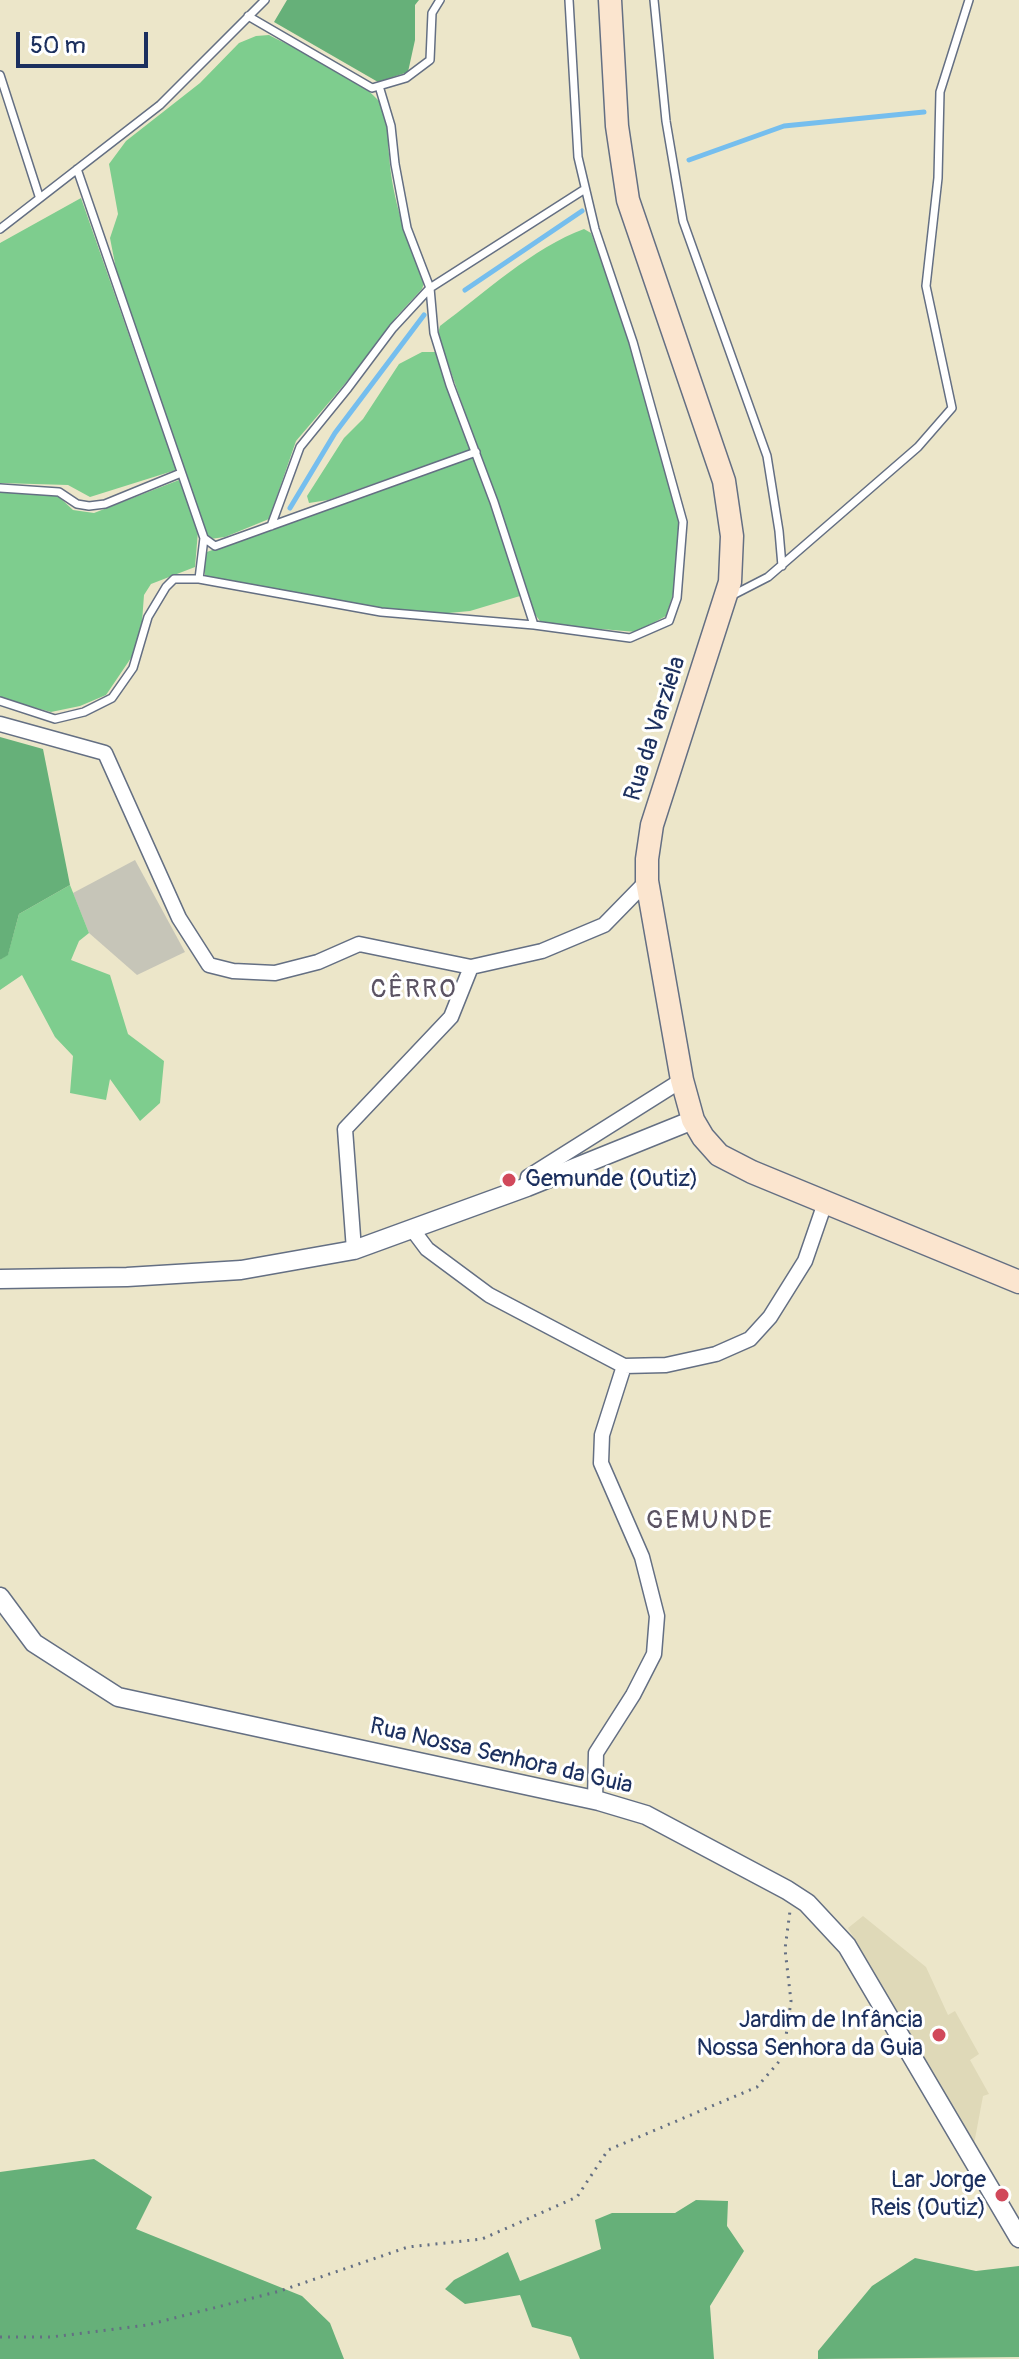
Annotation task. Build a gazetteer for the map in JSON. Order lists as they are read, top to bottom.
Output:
{
  "streets": {
    "main road": ["Rua da Varziela"],
    "street": ["Rua Nossa Senhora da Guia"]
  },
  "districts": ["CÊRRO", "GEMUNDE"],
  "places": ["Gemunde (Outiz)", "Jardim de Infância Nossa Senhora da Guia", "Lar Jorge Reis (Outiz)"],
  "scale_bar": "50 m"
}
